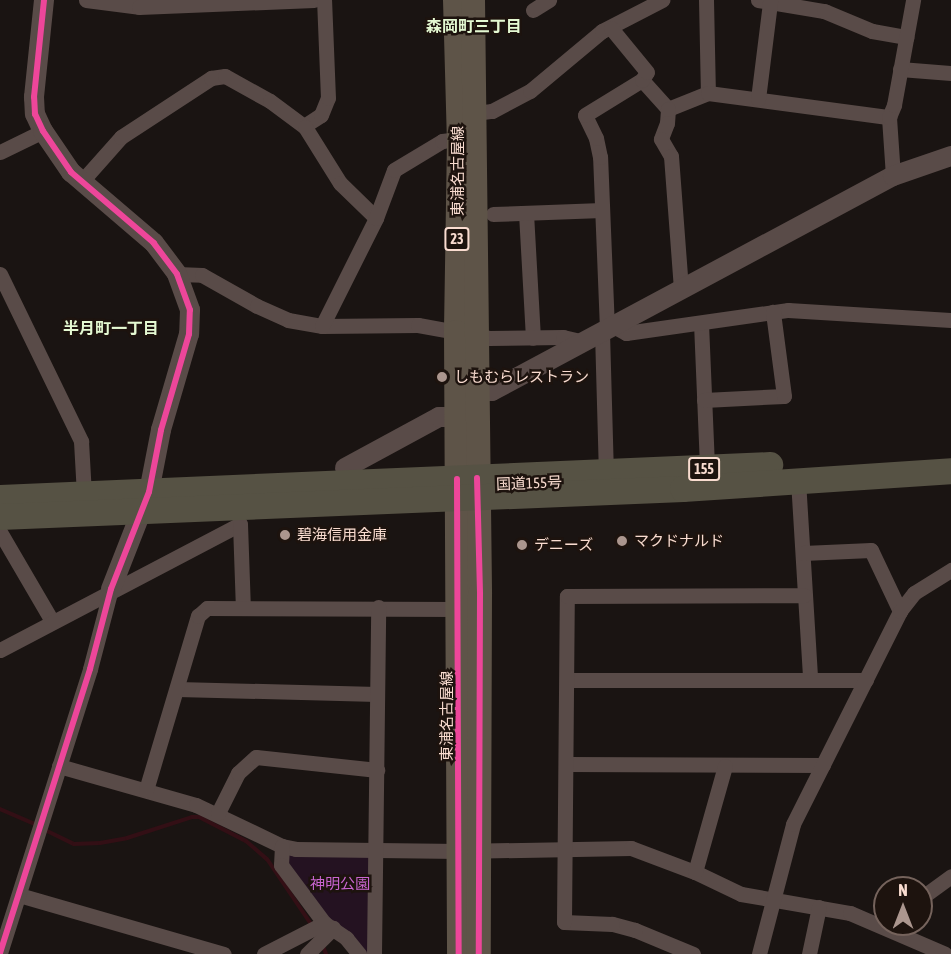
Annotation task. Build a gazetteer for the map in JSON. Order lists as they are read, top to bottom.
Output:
{
  "streets": {
    "highway": ["155", "国道155号"],
    "main road": ["東浦名古屋線", "23"]
  },
  "crossings": [
    ["東浦名古屋線", "国道155号"]
  ],
  "districts": ["森岡町三丁目", "半月町一丁目"],
  "parks": ["神明公園"],
  "places": [
    "しもむらレストラン",
    "碧海信用金庫",
    "マクドナルド",
    "デニーズ"
  ],
  "north": "top"
}
